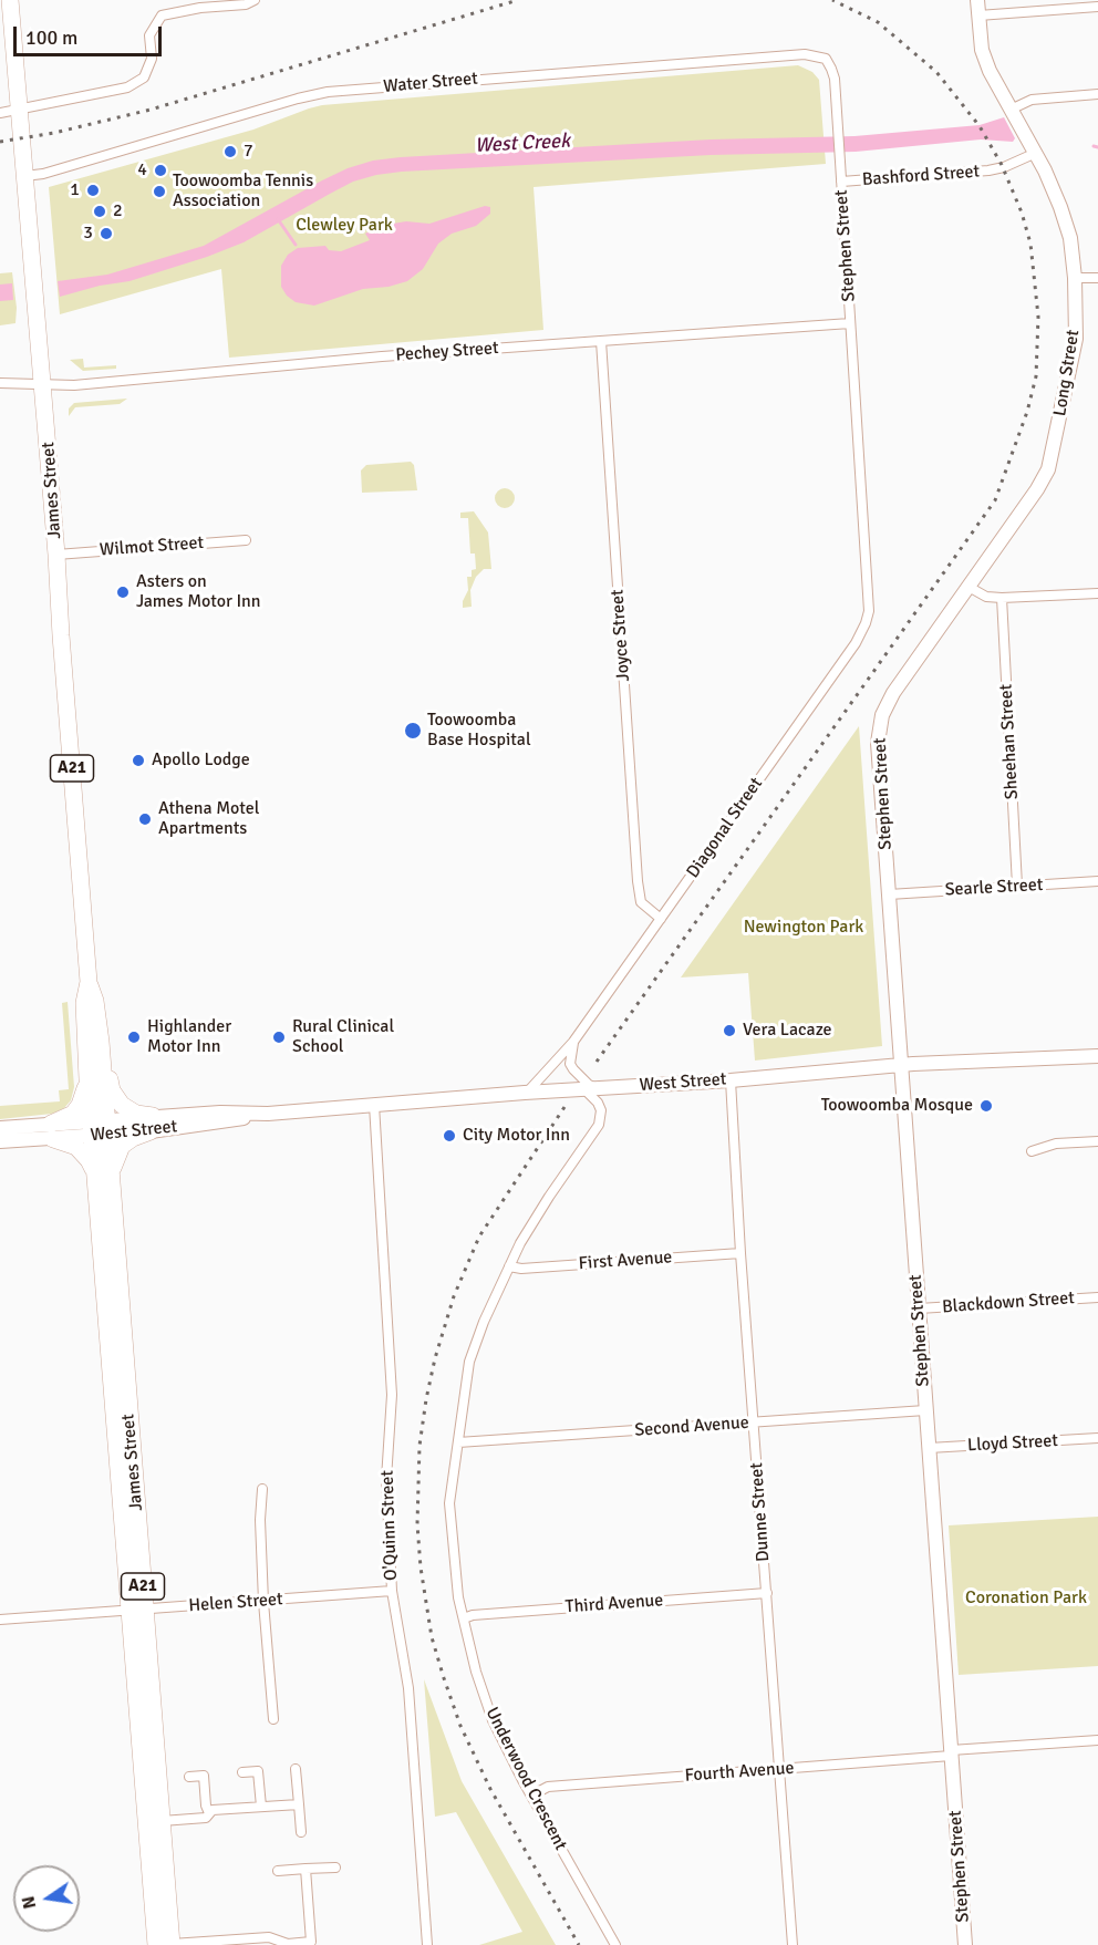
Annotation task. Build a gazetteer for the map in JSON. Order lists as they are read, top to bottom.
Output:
{
  "streets": {
    "highway": ["James Street", "A21"],
    "street": [
      "Water Street",
      "Bashford Street",
      "Stephen Street",
      "Pechey Street",
      "Long Street",
      "Wilmot Street",
      "Joyce Street",
      "Sheehan Street",
      "Diagonal Street",
      "Searle Street",
      "West Street",
      "First Avenue",
      "Blackdown Street",
      "Second Avenue",
      "Lloyd Street",
      "Dunne Street",
      "O'Quinn Street",
      "Helen Street",
      "Third Avenue",
      "Fourth Avenue",
      "Underwood Crescent"
    ]
  },
  "crossings": [
    ["Water Street", "Stephen Street"],
    ["Water Street", "James Street"],
    ["Bashford Street", "Stephen Street"],
    ["Bashford Street", "Long Street"],
    ["Stephen Street", "Pechey Street"],
    ["Stephen Street", "Long Street"],
    ["Stephen Street", "Diagonal Street"],
    ["Stephen Street", "Searle Street"],
    ["Stephen Street", "West Street"],
    ["Stephen Street", "Blackdown Street"],
    ["Stephen Street", "Second Avenue"],
    ["Stephen Street", "Lloyd Street"],
    ["Stephen Street", "Fourth Avenue"],
    ["Pechey Street", "James Street"],
    ["Pechey Street", "Joyce Street"],
    ["James Street", "Wilmot Street"],
    ["James Street", "West Street"],
    ["James Street", "Helen Street"],
    ["Joyce Street", "Diagonal Street"],
    ["Sheehan Street", "Searle Street"],
    ["Diagonal Street", "West Street"],
    ["West Street", "Dunne Street"],
    ["West Street", "O'Quinn Street"],
    ["West Street", "Underwood Crescent"],
    ["First Avenue", "Dunne Street"],
    ["First Avenue", "Underwood Crescent"],
    ["Second Avenue", "Dunne Street"],
    ["Second Avenue", "Underwood Crescent"],
    ["Dunne Street", "Third Avenue"],
    ["Dunne Street", "Fourth Avenue"],
    ["O'Quinn Street", "Helen Street"],
    ["Third Avenue", "Underwood Crescent"],
    ["Fourth Avenue", "Underwood Crescent"]
  ],
  "water": ["West Creek"],
  "parks": ["Clewley Park", "Newington Park", "Coronation Park"],
  "places": [
    "7",
    "4",
    "1",
    "Toowoomba Tennis Association",
    "2",
    "3",
    "Asters on James Motor Inn",
    "Toowoomba Base Hospital",
    "Apollo Lodge",
    "Athena Motel Apartments",
    "Vera Lacaze",
    "Highlander Motor Inn",
    "Rural Clinical School",
    "Toowoomba Mosque",
    "City Motor Inn"
  ],
  "scale_bar": "100 m",
  "north": "left"
}
